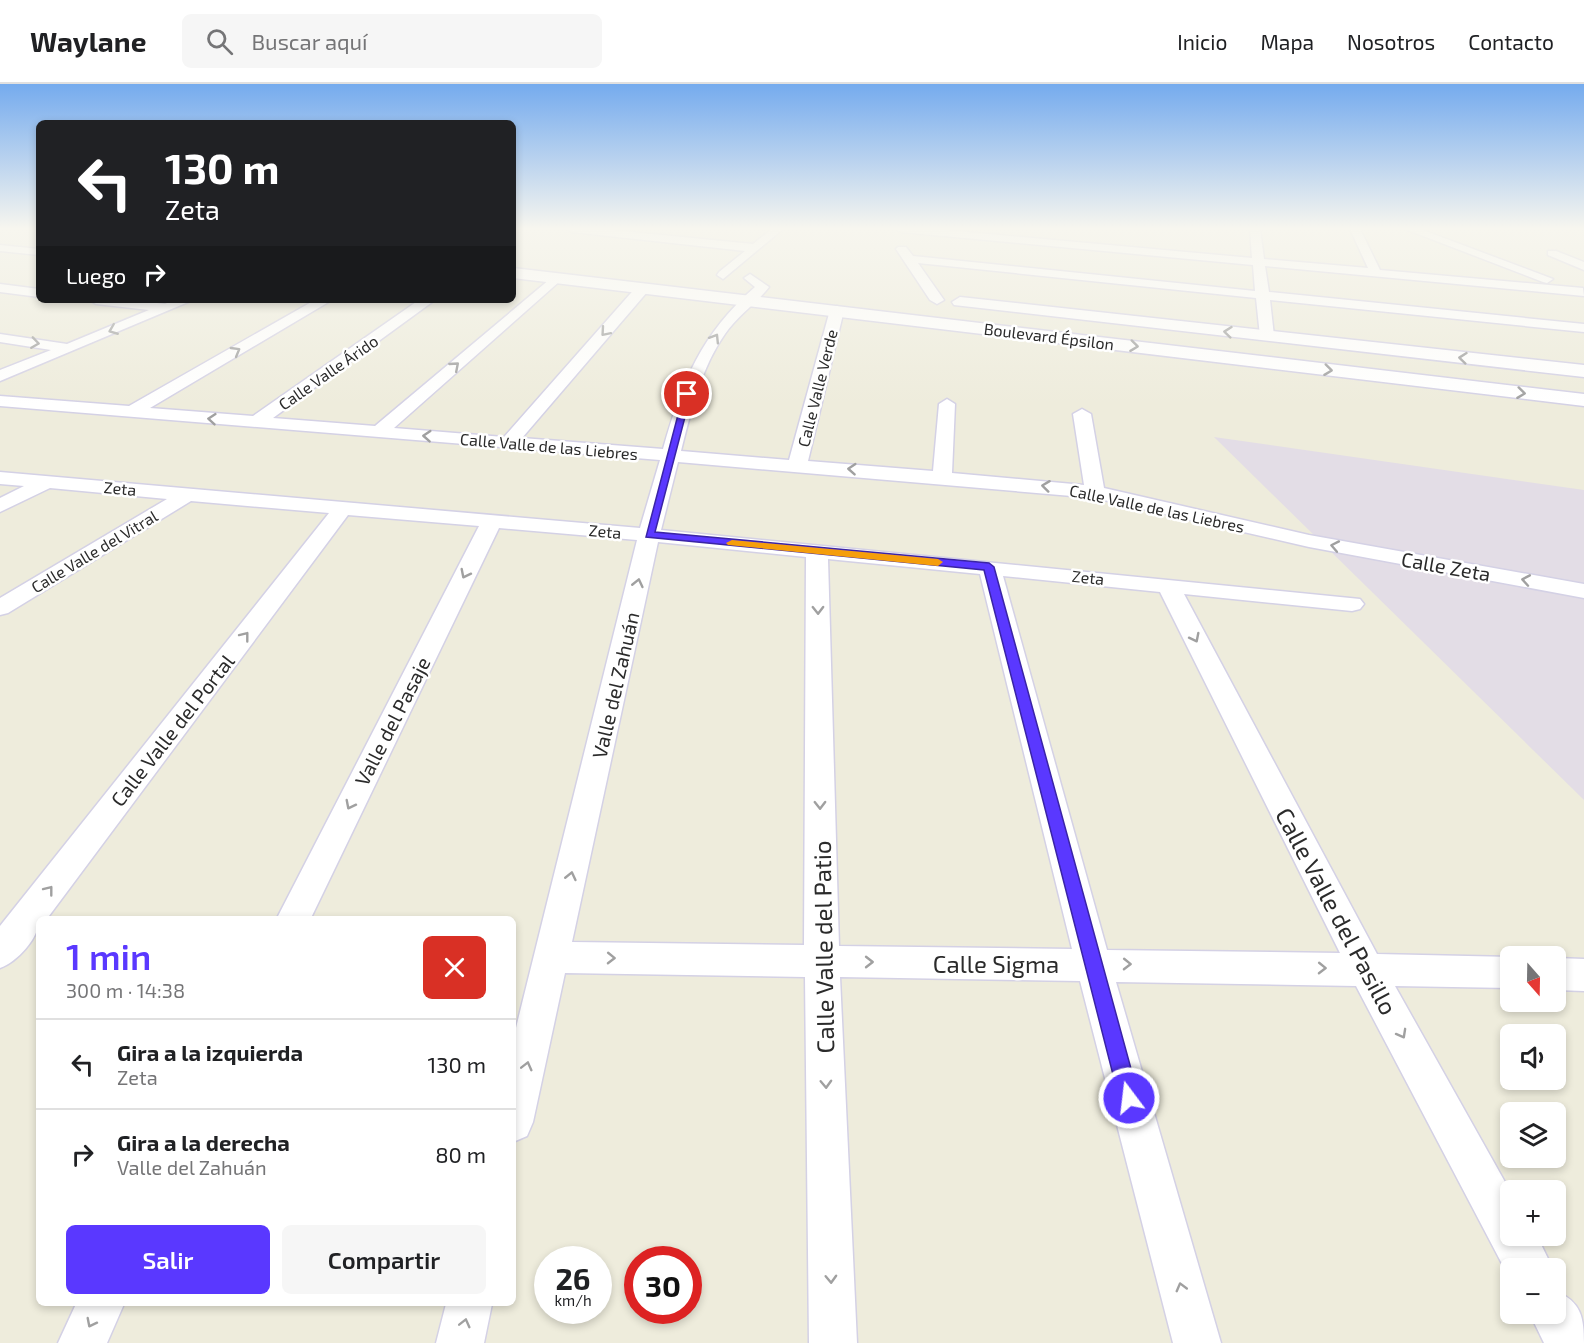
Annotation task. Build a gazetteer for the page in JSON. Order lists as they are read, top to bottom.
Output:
{
  "streets": {
    "street": [
      "Boulevard Épsilon",
      "Calle Valle Árido",
      "Calle Valle Verde",
      "Calle Valle de las Liebres",
      "Zeta",
      "Calle Valle del Vitral",
      "Calle Zeta",
      "Valle del Zahuán",
      "Valle del Pasaje",
      "Calle Valle del Portal",
      "Calle Valle del Pasillo",
      "Calle Valle del Patio",
      "Calle Sigma"
    ]
  },
  "crossings": [
    ["Boulevard Épsilon", "Calle Valle Verde"],
    ["Boulevard Épsilon", "Valle del Zahuán"],
    ["Calle Valle Árido", "Calle Valle de las Liebres"],
    ["Calle Valle Verde", "Calle Valle de las Liebres"],
    ["Calle Valle de las Liebres", "Calle Zeta"],
    ["Calle Valle de las Liebres", "Valle del Zahuán"],
    ["Zeta", "Calle Valle del Vitral"],
    ["Zeta", "Valle del Zahuán"],
    ["Zeta", "Valle del Pasaje"],
    ["Zeta", "Calle Valle del Portal"],
    ["Zeta", "Calle Valle del Pasillo"],
    ["Zeta", "Calle Valle del Patio"],
    ["Valle del Zahuán", "Calle Sigma"],
    ["Calle Valle del Pasillo", "Calle Sigma"],
    ["Calle Valle del Patio", "Calle Sigma"]
  ],
  "one_way": [
    "Calle Valle de las Liebres",
    "Calle Zeta",
    "Valle del Zahuán",
    "Valle del Pasaje",
    "Calle Valle del Portal",
    "Calle Sigma"
  ],
  "north": "bottom",
  "page": {
    "header": "Waylane",
    "search": "Buscar aquí",
    "nav": [
      "Inicio",
      "Mapa",
      "Nosotros",
      "Contacto"
    ],
    "turn": ["130 m", "Zeta"],
    "then": "Luego",
    "heading": ["1 min", "300 m · 14:38"],
    "map_buttons": ["+", "−"],
    "list": [
      {
        "name": "Gira a la izquierda",
        "note": "Zeta",
        "value": "130 m"
      },
      {
        "name": "Gira a la derecha",
        "note": "Valle del Zahuán",
        "value": "80 m"
      }
    ],
    "buttons": ["Salir", "Compartir"],
    "speed": "26 km/h",
    "limit": "30"
  }
}
